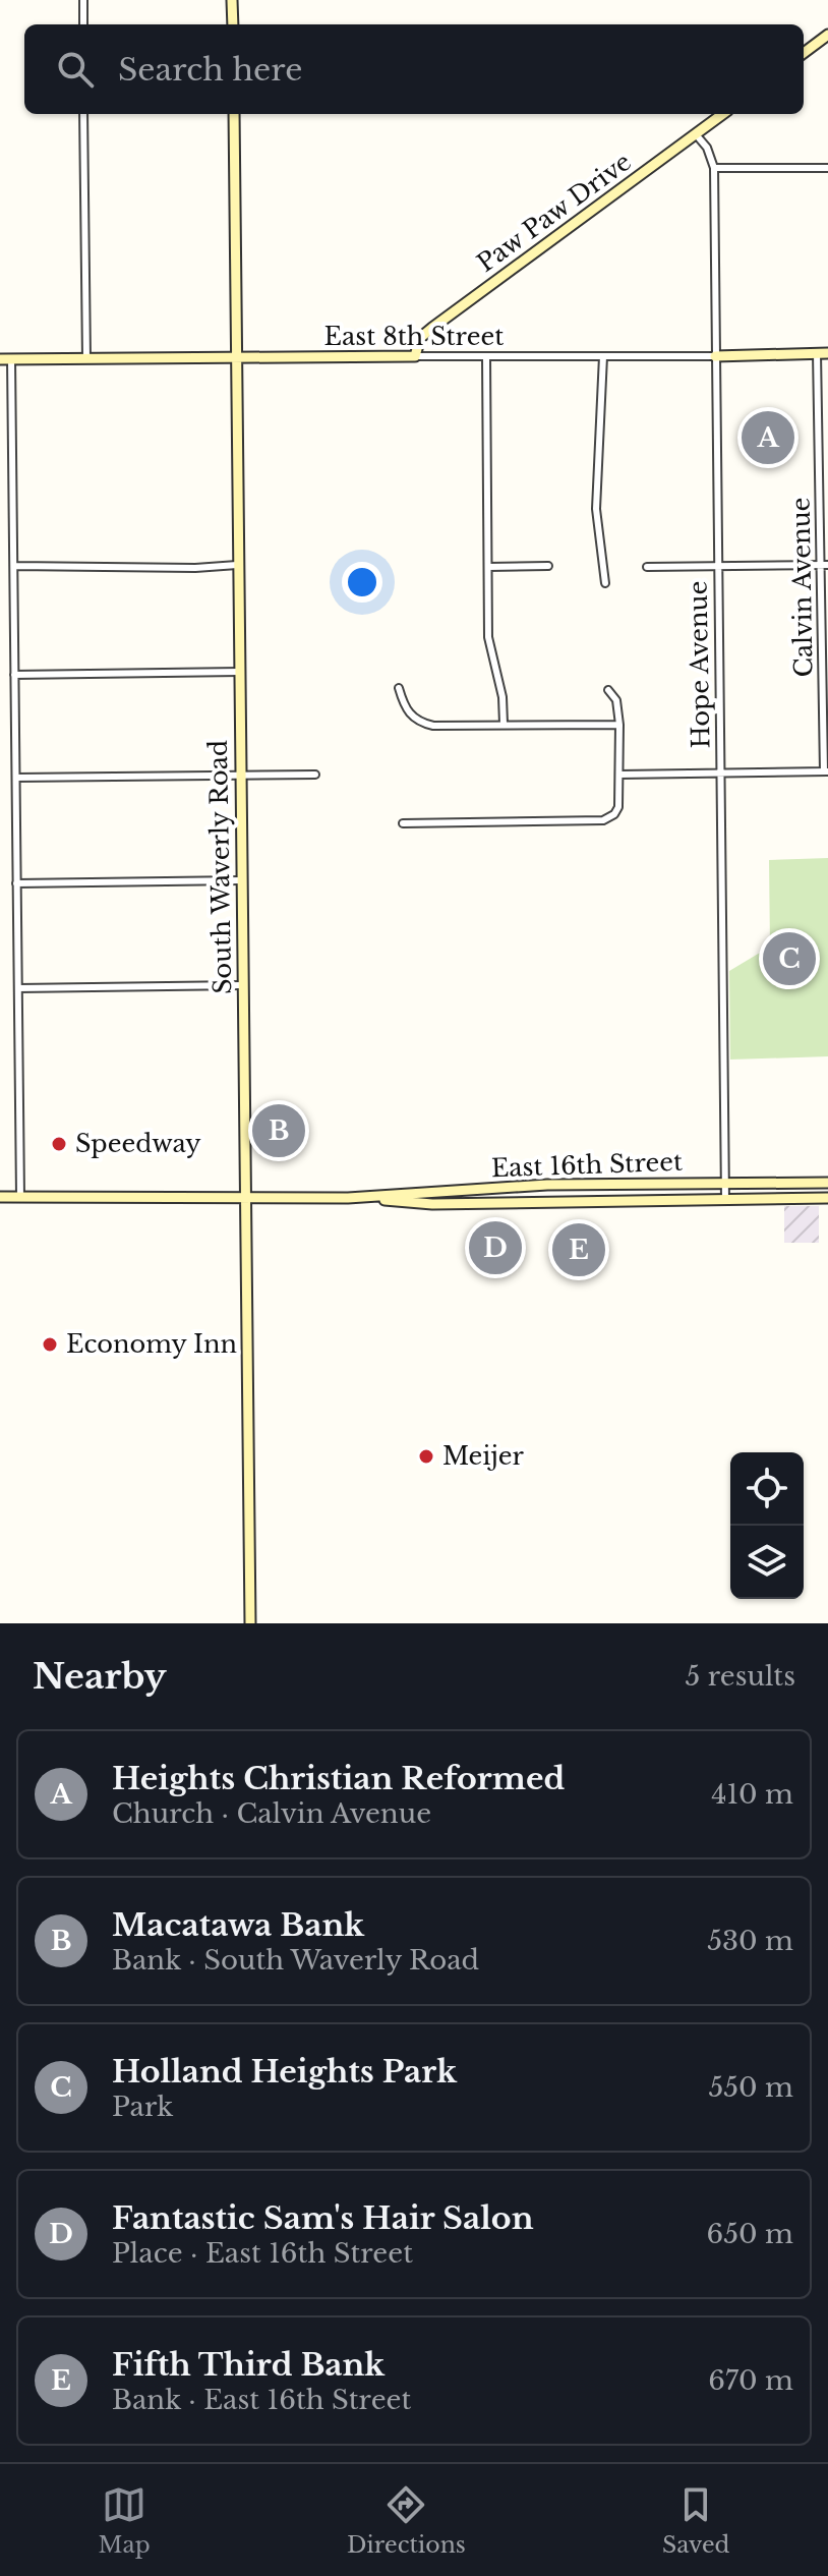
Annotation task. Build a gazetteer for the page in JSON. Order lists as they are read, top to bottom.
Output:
{
  "streets": {
    "main road": [
      "Paw Paw Drive",
      "East 8th Street",
      "South Waverly Road",
      "East 16th Street"
    ],
    "street": ["Calvin Avenue", "Hope Avenue"]
  },
  "crossings": [
    ["Paw Paw Drive", "East 8th Street"],
    ["Paw Paw Drive", "Hope Avenue"],
    ["East 8th Street", "Calvin Avenue"],
    ["East 8th Street", "Hope Avenue"],
    ["East 8th Street", "South Waverly Road"],
    ["Hope Avenue", "East 16th Street"],
    ["South Waverly Road", "East 16th Street"]
  ],
  "places": ["Speedway", "Economy Inn", "Meijer"],
  "page": {
    "search": "Search here",
    "pins": [
      "A",
      "C",
      "B",
      "D",
      "E"
    ],
    "heading": ["Nearby", "5 results"],
    "list": [
      {
        "mark": "A",
        "name": "Heights Christian Reformed",
        "note": "Church · Calvin Avenue",
        "value": "410 m"
      },
      {
        "mark": "B",
        "name": "Macatawa Bank",
        "note": "Bank · South Waverly Road",
        "value": "530 m"
      },
      {
        "mark": "C",
        "name": "Holland Heights Park",
        "note": "Park",
        "value": "550 m"
      },
      {
        "mark": "D",
        "name": "Fantastic Sam's Hair Salon",
        "note": "Place · East 16th Street",
        "value": "650 m"
      },
      {
        "mark": "E",
        "name": "Fifth Third Bank",
        "note": "Bank · East 16th Street",
        "value": "670 m"
      }
    ],
    "nav": ["Map", "Directions", "Saved"]
  }
}
